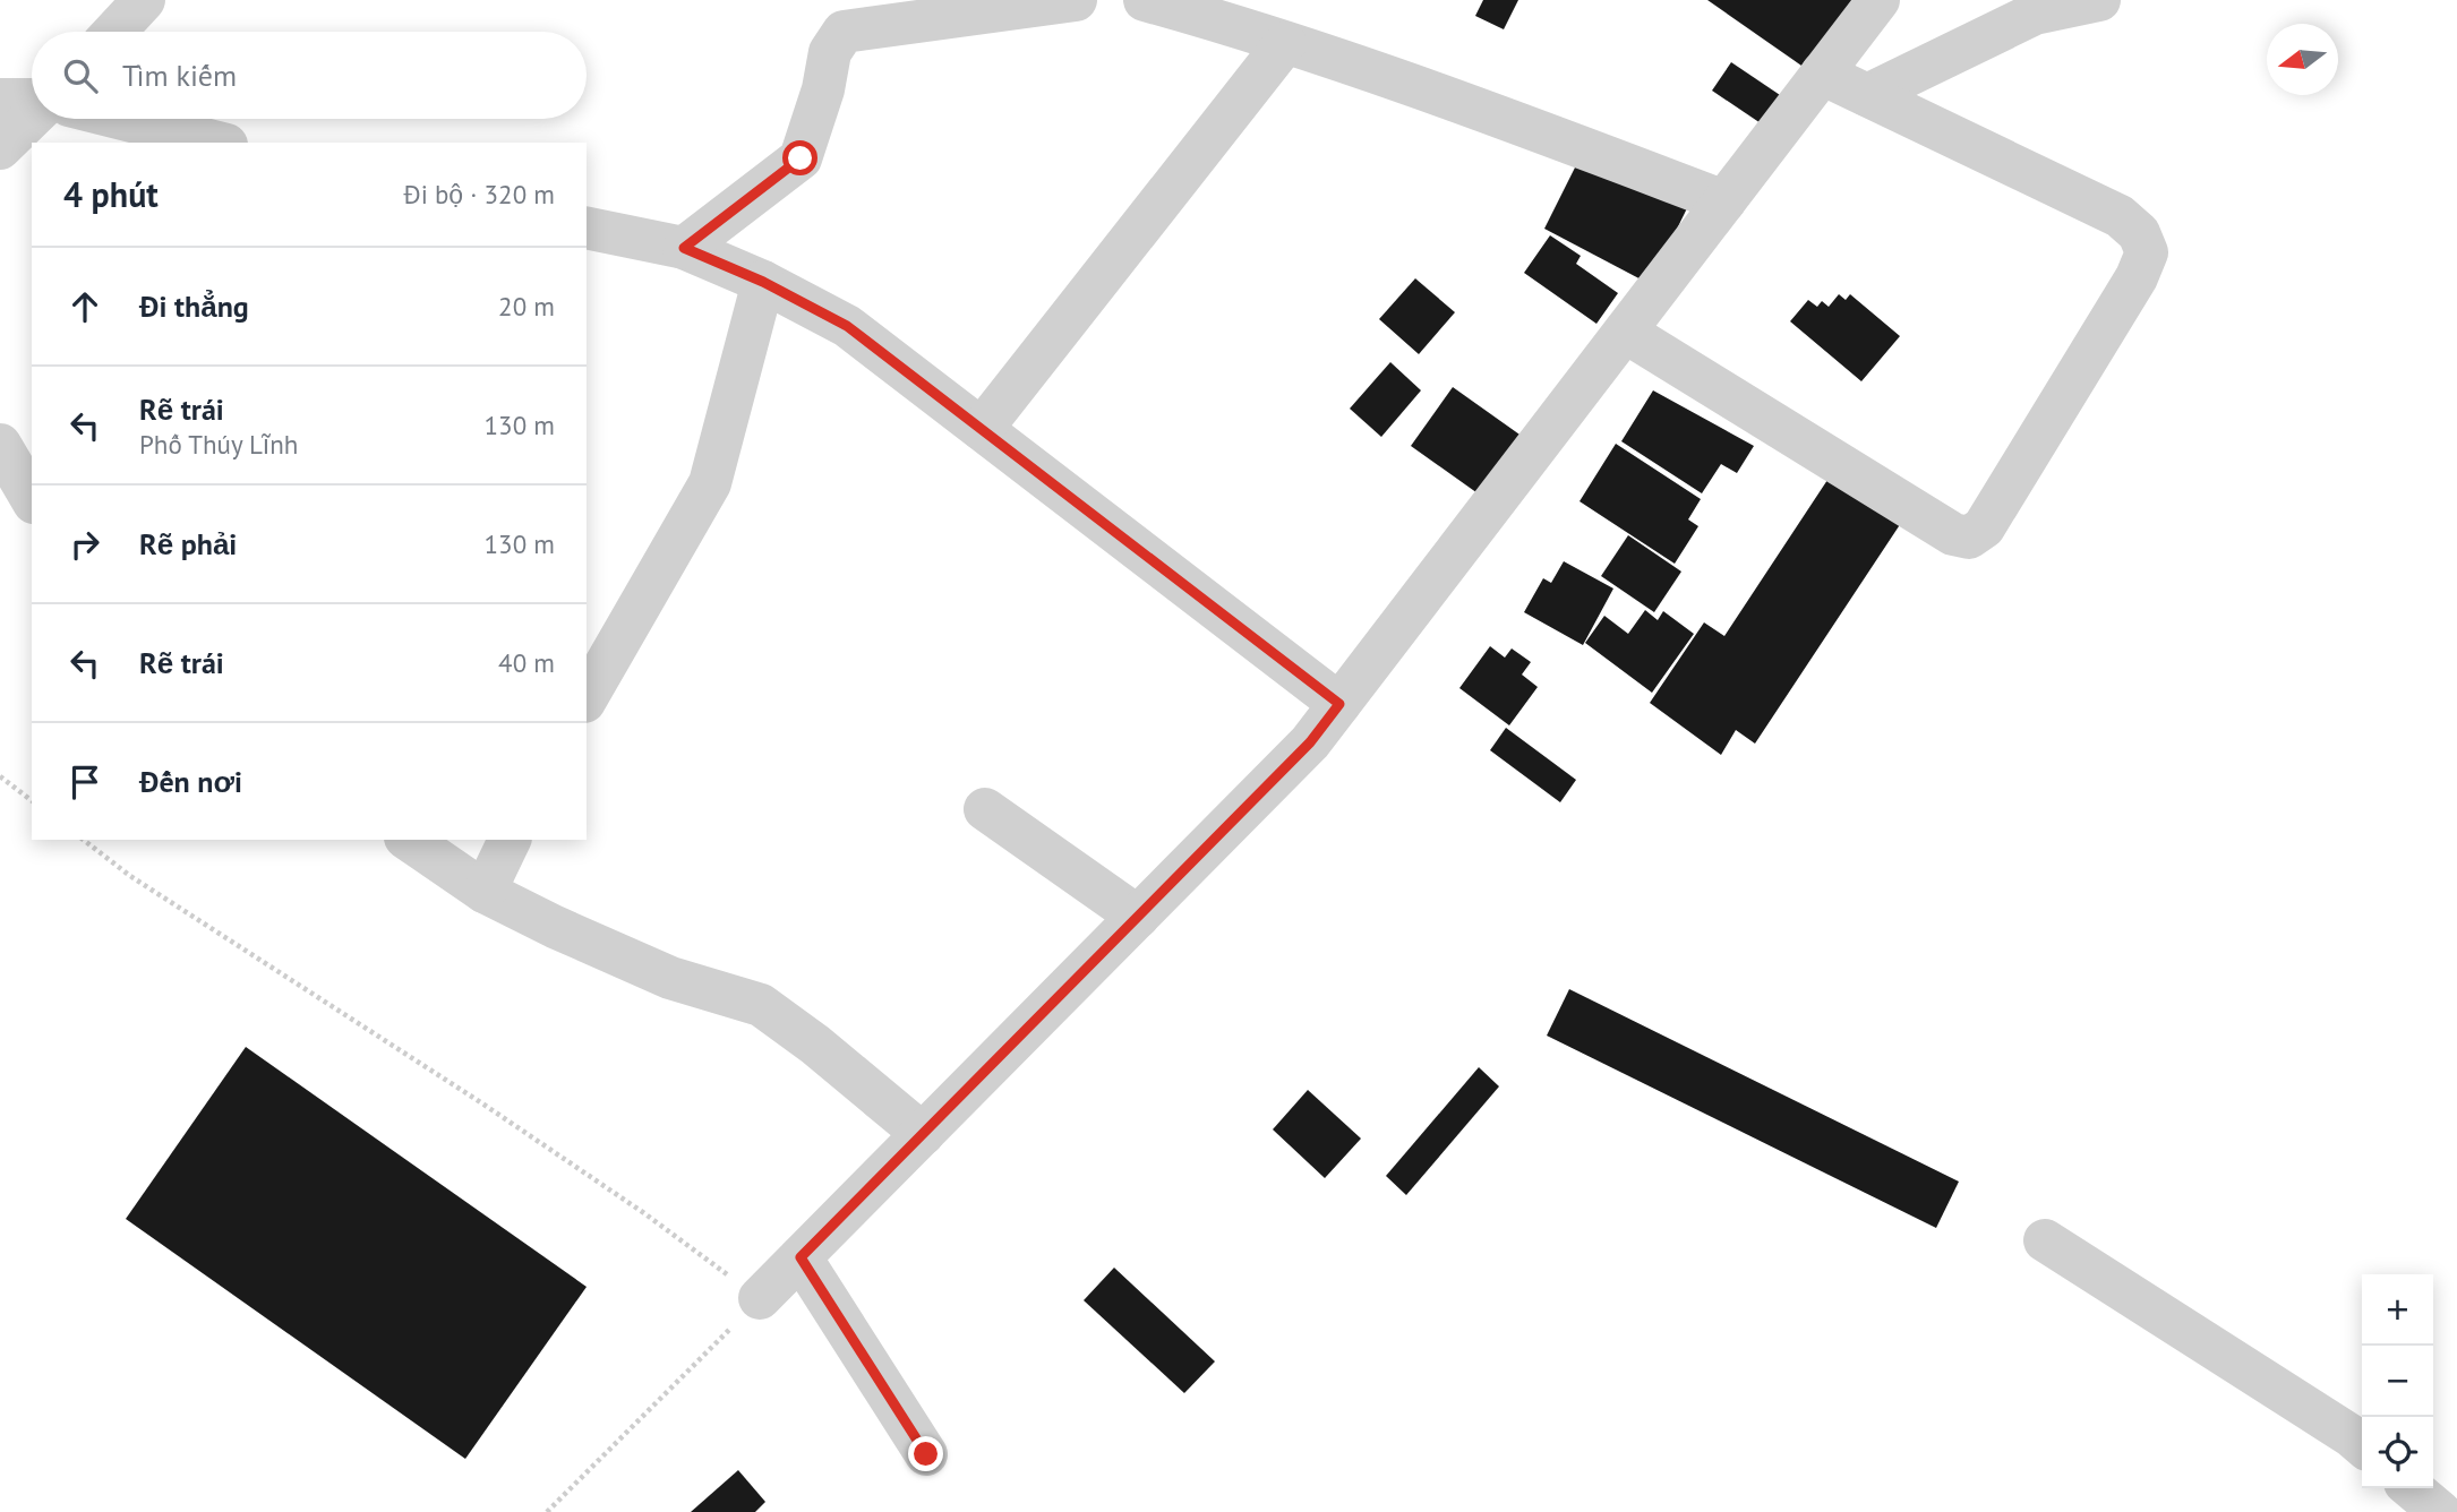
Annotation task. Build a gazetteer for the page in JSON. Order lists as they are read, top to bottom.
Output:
{
  "north": "left",
  "page": {
    "search": "Tìm kiếm",
    "heading": ["4 phút", "Đi bộ · 320 m"],
    "list": [
      ["Đi thẳng", "20 m"],
      ["Rẽ trái", "Phố Thúy Lĩnh", "130 m"],
      ["Rẽ phải", "130 m"],
      ["Rẽ trái", "40 m"],
      "Đến nơi"
    ],
    "map_buttons": ["+", "−"]
  }
}
